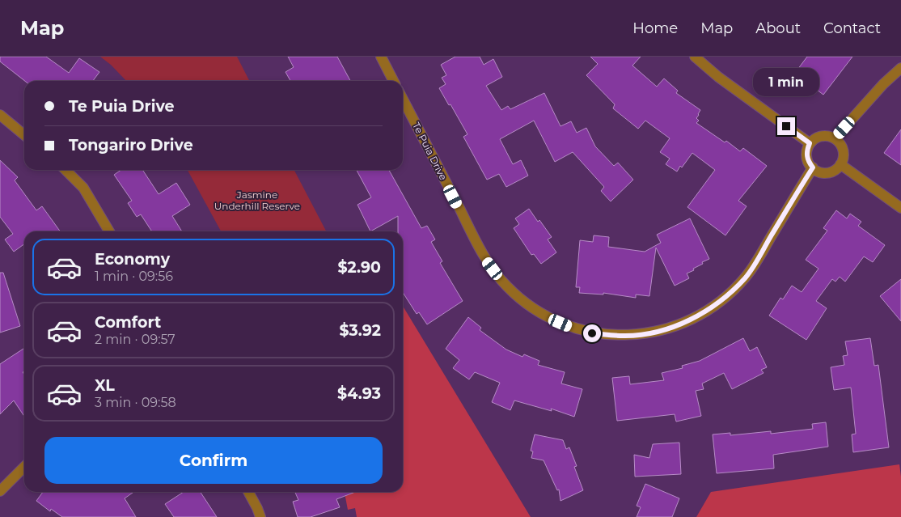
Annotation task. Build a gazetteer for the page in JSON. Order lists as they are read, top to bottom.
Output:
{
  "streets": {
    "street": ["Te Puia Drive"]
  },
  "parks": ["Jasmine Underhill Reserve"],
  "page": {
    "header": "Map",
    "nav": [
      "Home",
      "Map",
      "About",
      "Contact"
    ],
    "bubble": "1 min",
    "banner": ["Te Puia Drive", "Tongariro Drive"],
    "list": [
      {
        "name": "Economy",
        "note": "1 min · 09:56",
        "value": "$2.90"
      },
      {
        "name": "Comfort",
        "note": "2 min · 09:57",
        "value": "$3.92"
      },
      {
        "name": "XL",
        "note": "3 min · 09:58",
        "value": "$4.93"
      }
    ],
    "buttons": "Confirm"
  }
}
